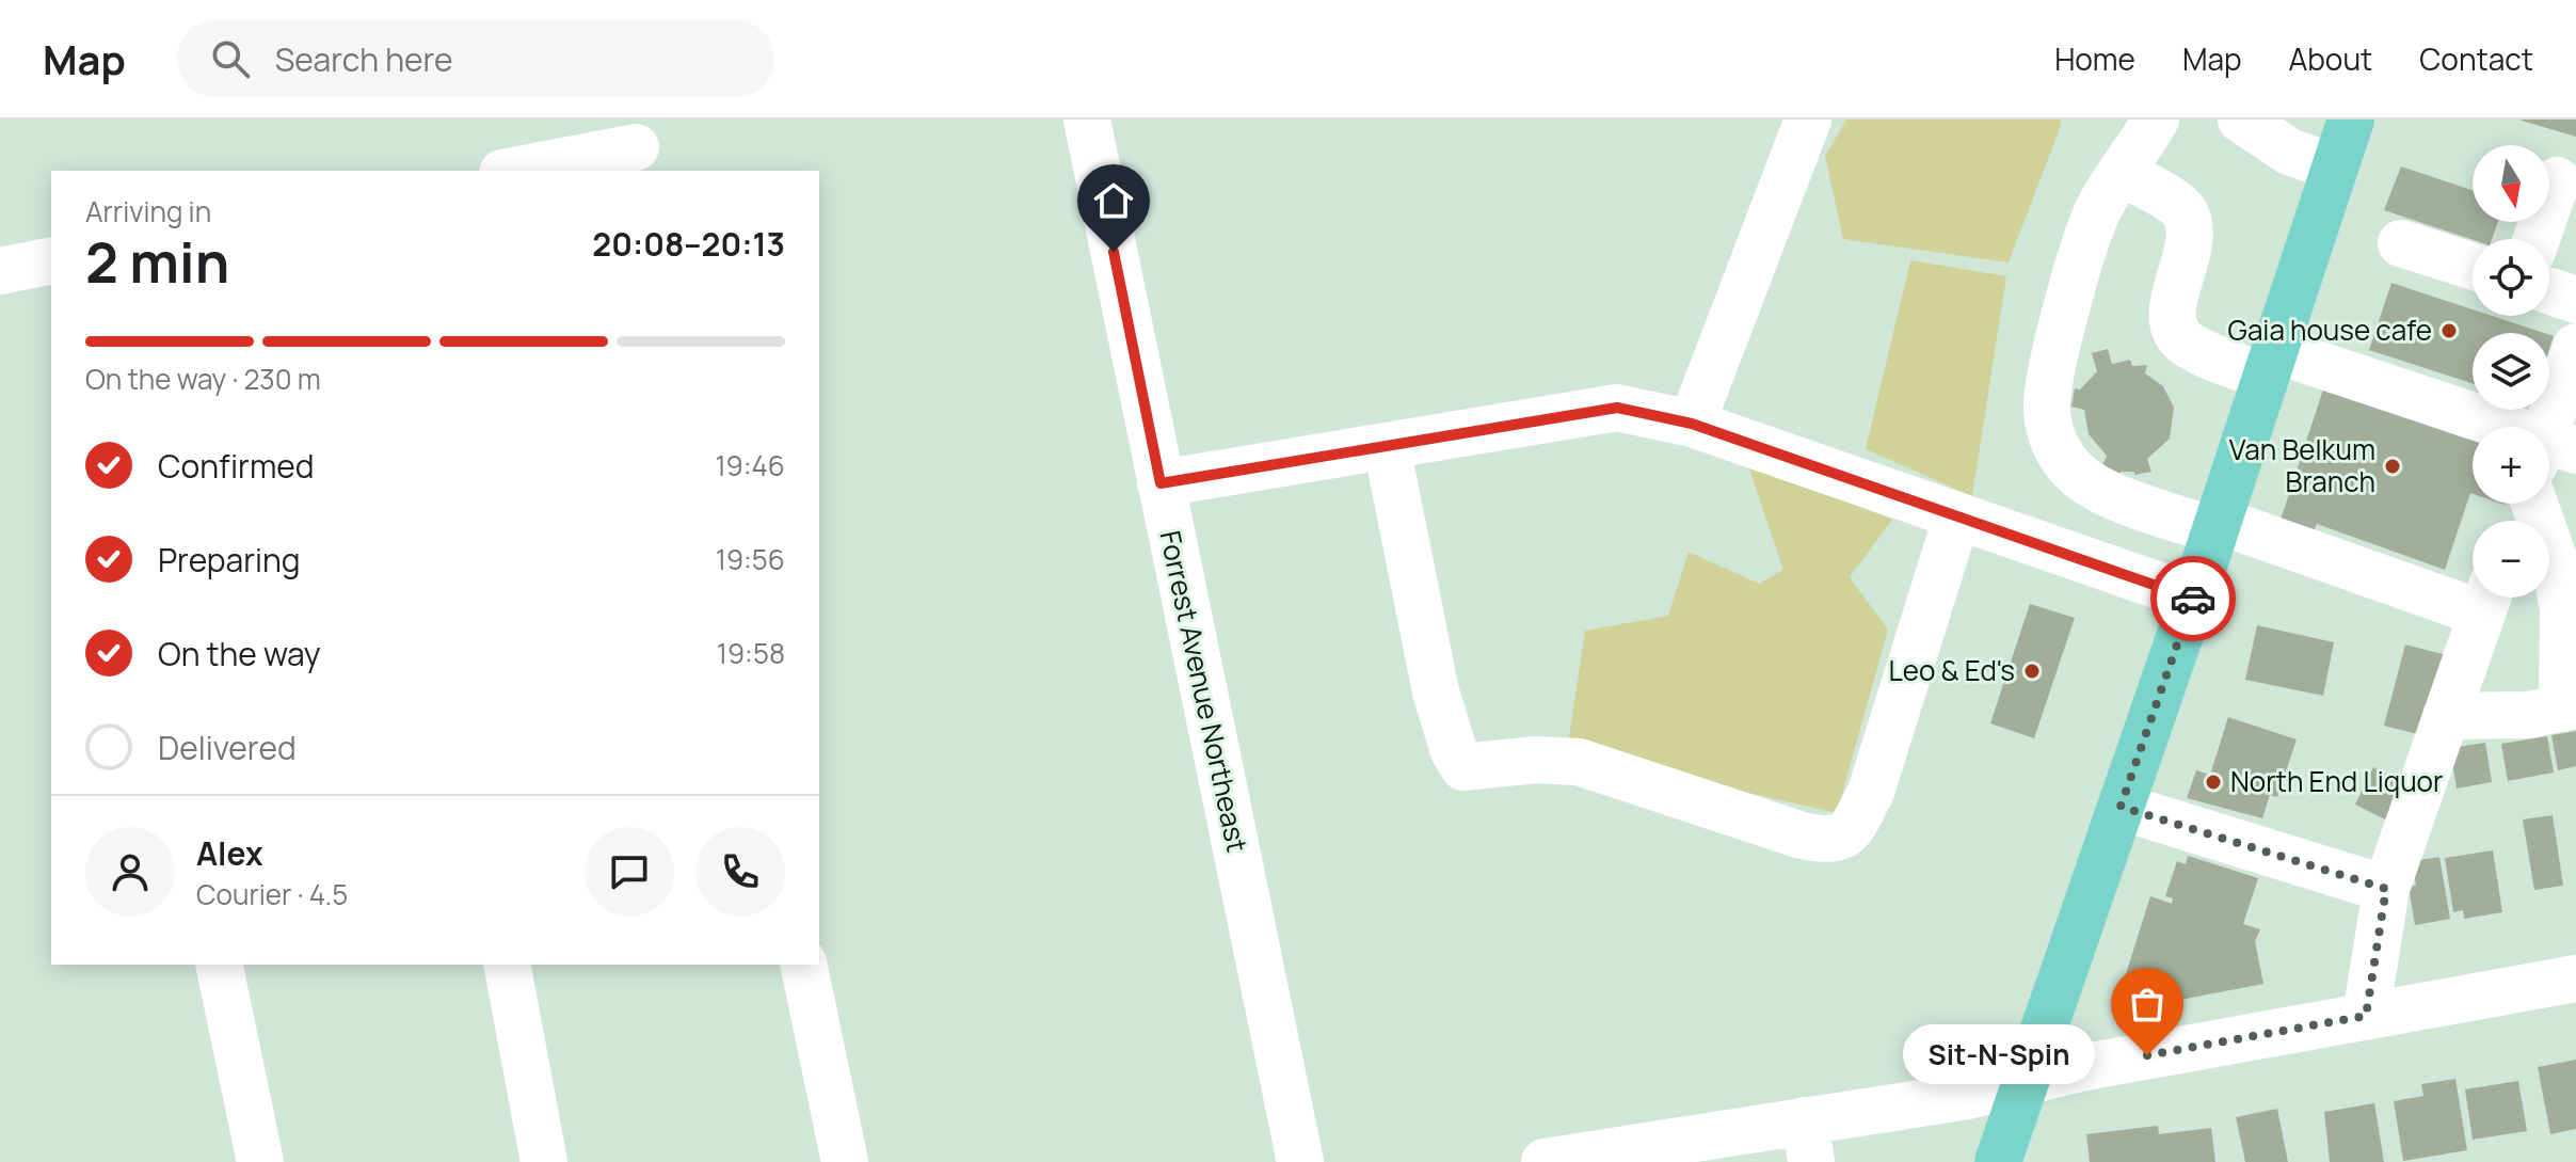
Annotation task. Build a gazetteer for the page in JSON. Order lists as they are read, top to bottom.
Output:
{
  "streets": {
    "street": ["Forrest Avenue Northeast"]
  },
  "places": [
    "Gaia house cafe",
    "Van Belkum Branch",
    "Leo & Ed's",
    "North End Liquor",
    "Sit-N-Spin"
  ],
  "north": "bottom",
  "page": {
    "header": "Map",
    "search": "Search here",
    "nav": [
      "Home",
      "Map",
      "About",
      "Contact"
    ],
    "map_buttons": ["+", "−"],
    "heading": ["2 min", "Arriving in", "20:08–20:13"],
    "panel": ["Alex", "Courier · 4.5"],
    "bar": "On the way · 230 m",
    "list": [
      ["Confirmed", "19:46"],
      ["Preparing", "19:56"],
      ["On the way", "19:58"],
      "Delivered"
    ],
    "bubble": "Sit-N-Spin"
  }
}
